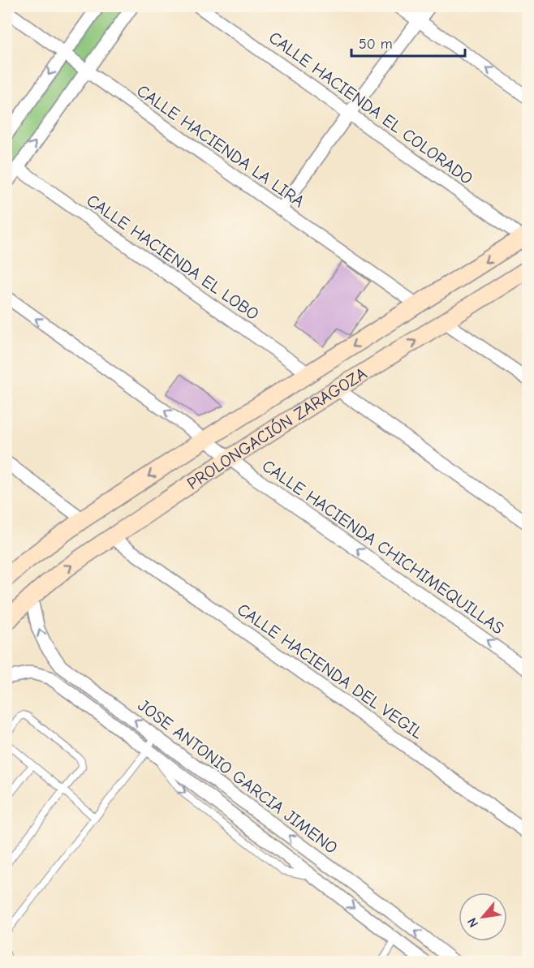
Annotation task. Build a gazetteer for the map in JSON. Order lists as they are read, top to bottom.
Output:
{
  "streets": {
    "main road": ["PROLONGACIÓN ZARAGOZA"],
    "street": [
      "CALLE HACIENDA EL COLORADO",
      "CALLE HACIENDA LA LIRA",
      "CALLE HACIENDA EL LOBO",
      "CALLE HACIENDA CHICHIMEQUILLAS",
      "CALLE HACIENDA DEL VEGIL",
      "JOSE ANTONIO GARCIA JIMENO"
    ]
  },
  "crossings": [
    ["CALLE HACIENDA EL COLORADO", "PROLONGACIÓN ZARAGOZA"],
    ["CALLE HACIENDA LA LIRA", "PROLONGACIÓN ZARAGOZA"],
    ["CALLE HACIENDA EL LOBO", "PROLONGACIÓN ZARAGOZA"],
    ["PROLONGACIÓN ZARAGOZA", "CALLE HACIENDA CHICHIMEQUILLAS"],
    ["PROLONGACIÓN ZARAGOZA", "CALLE HACIENDA DEL VEGIL"],
    ["PROLONGACIÓN ZARAGOZA", "JOSE ANTONIO GARCIA JIMENO"]
  ],
  "one_way": ["CALLE HACIENDA CHICHIMEQUILLAS"],
  "scale_bar": "50 m",
  "north": "bottom left"
}
